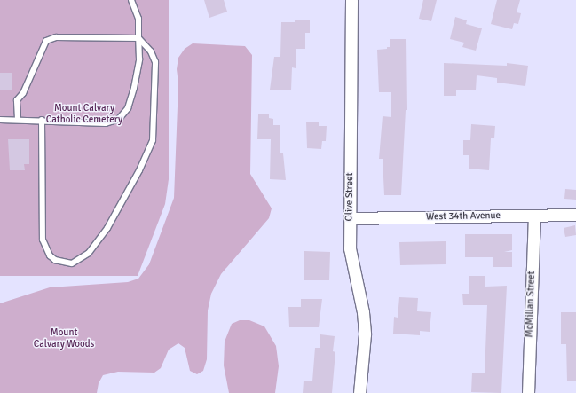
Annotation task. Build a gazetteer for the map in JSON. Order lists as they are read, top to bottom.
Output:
{
  "streets": {
    "street": ["Olive Street", "West 34th Avenue", "McMillan Street"]
  },
  "crossings": [
    ["Olive Street", "West 34th Avenue"],
    ["West 34th Avenue", "McMillan Street"]
  ],
  "parks": ["Mount Calvary Catholic Cemetery", "Mount Calvary Woods"]
}
